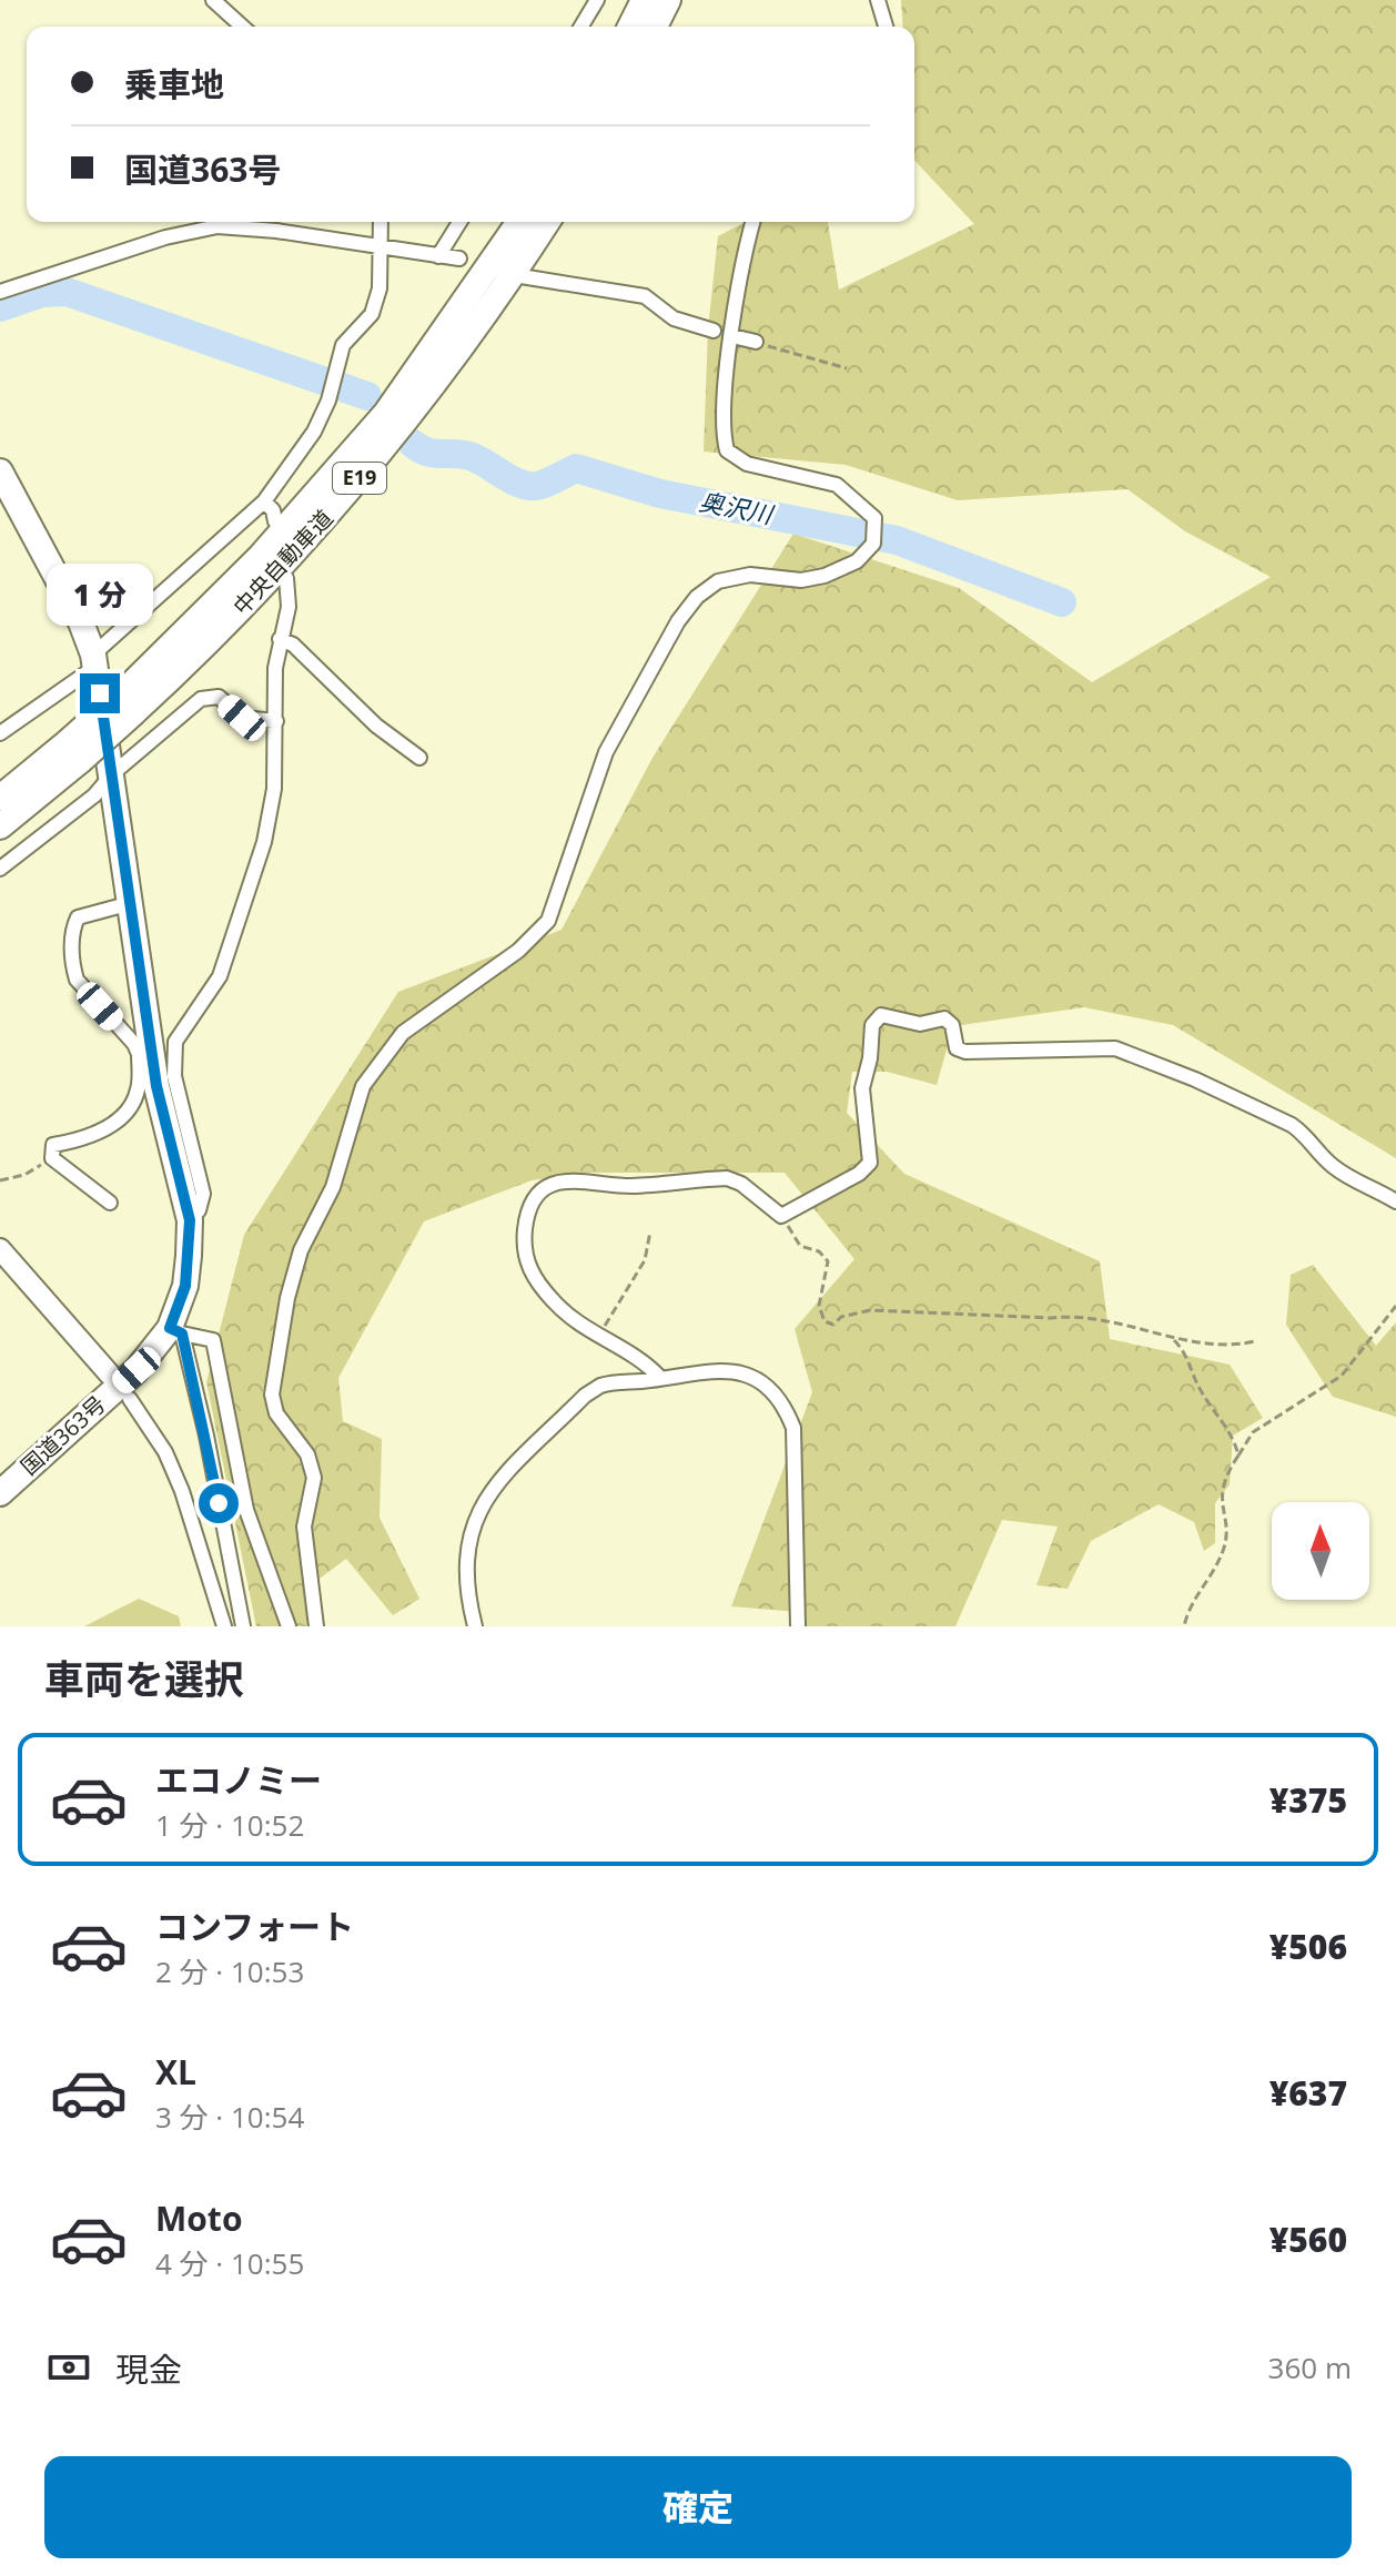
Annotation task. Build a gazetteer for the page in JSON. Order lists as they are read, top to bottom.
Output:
{
  "streets": {
    "highway": ["E19", "中央自動車道", "国道363号"]
  },
  "water": ["奥沢川"],
  "north": "top",
  "page": {
    "banner": ["乗車地", "国道363号"],
    "bubble": "1 分",
    "heading": "車両を選択",
    "list": [
      {
        "name": "エコノミー",
        "note": "1 分 · 10:52",
        "value": "¥375"
      },
      {
        "name": "コンフォート",
        "note": "2 分 · 10:53",
        "value": "¥506"
      },
      {
        "name": "XL",
        "note": "3 分 · 10:54",
        "value": "¥637"
      },
      {
        "name": "Moto",
        "note": "4 分 · 10:55",
        "value": "¥560"
      }
    ],
    "pay": ["現金", "360 m"],
    "buttons": "確定"
  }
}
